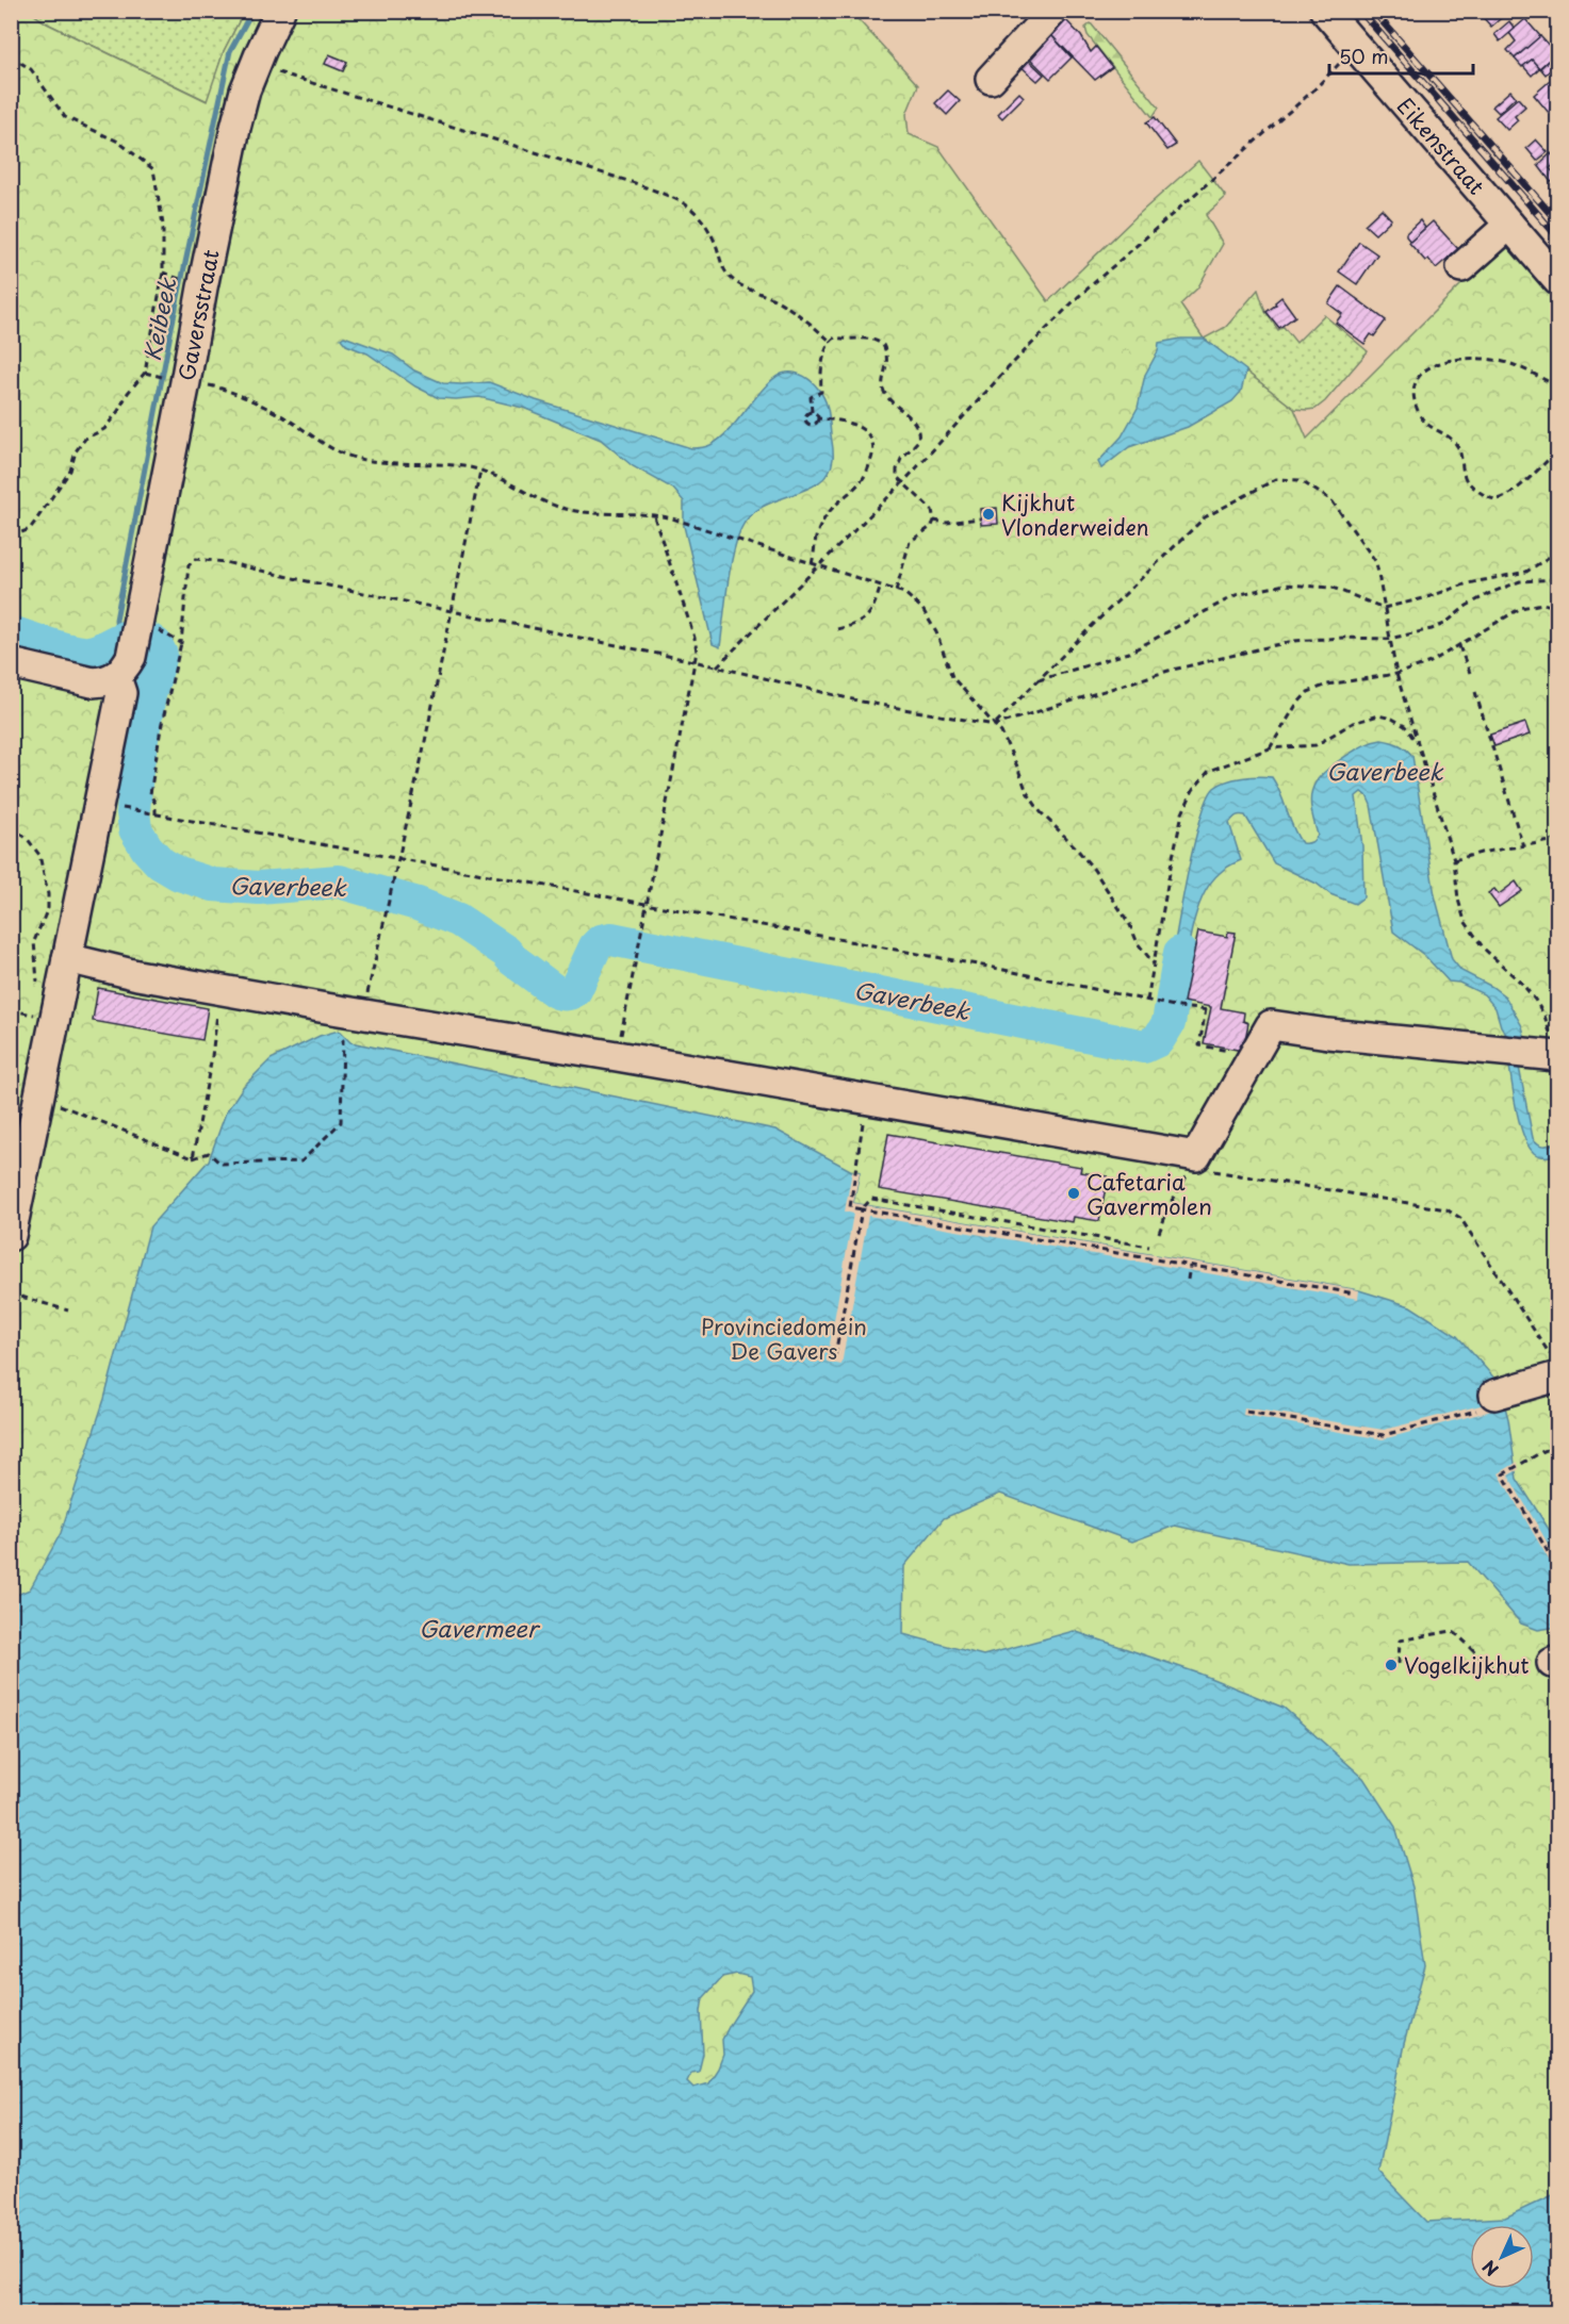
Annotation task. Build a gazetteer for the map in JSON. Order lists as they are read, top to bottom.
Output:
{
  "streets": {
    "street": ["Eikenstraat", "Gaversstraat"]
  },
  "water": ["Keibeek", "Gaverbeek", "Gavermeer"],
  "parks": ["Provinciedomein De Gavers"],
  "places": ["Kijkhut Vlonderweiden", "Cafetaria Gavermolen", "Vogelkijkhut"],
  "scale_bar": "50 m",
  "north": "bottom left"
}
